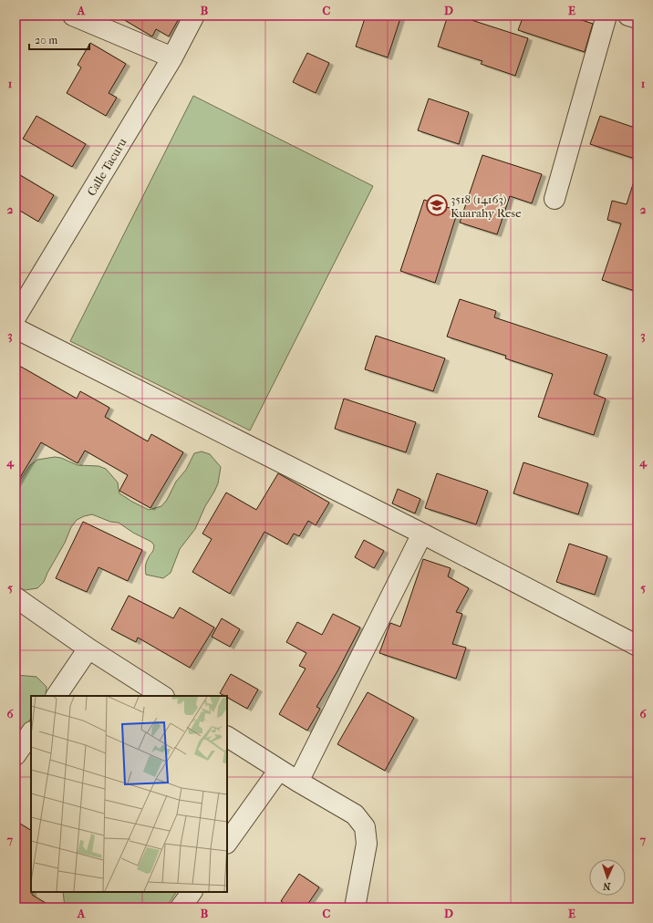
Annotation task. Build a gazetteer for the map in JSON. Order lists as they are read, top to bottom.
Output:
{
  "streets": {
    "street": ["Calle Tacuru"]
  },
  "places": {
    "school or university": ["3518 (14163) Kuarahy Rese"]
  },
  "scale_bar": "20 m",
  "north": "bottom",
  "grid": {
    "columns": [
      "A",
      "B",
      "C",
      "D",
      "E"
    ],
    "rows": [
      "1",
      "2",
      "3",
      "4",
      "5",
      "6",
      "7"
    ]
  }
}
